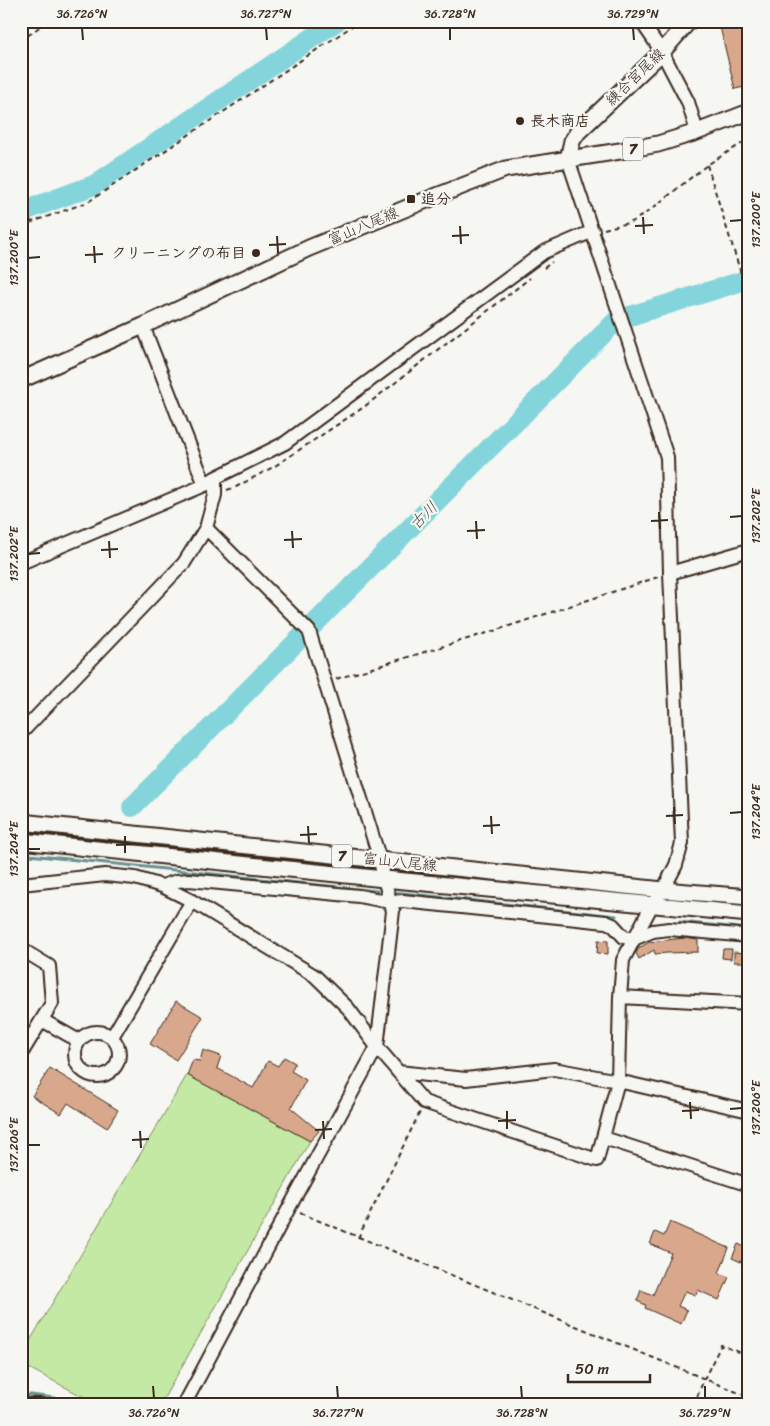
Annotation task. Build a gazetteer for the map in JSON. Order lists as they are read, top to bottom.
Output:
{
  "streets": {
    "main road": ["練合宮尾線", "7", "富山八尾線"]
  },
  "crossings": [
    ["練合宮尾線", "富山八尾線"]
  ],
  "water": ["古川"],
  "places": {
    "other": ["長木商店", "クリーニングの布目"],
    "transit": ["追分"]
  },
  "scale_bar": "50 m",
  "coordinates": [
    "36.726°N",
    "36.727°N",
    "36.728°N",
    "36.729°N",
    "137.200°E",
    "137.202°E",
    "137.204°E",
    "137.206°E"
  ]
}
